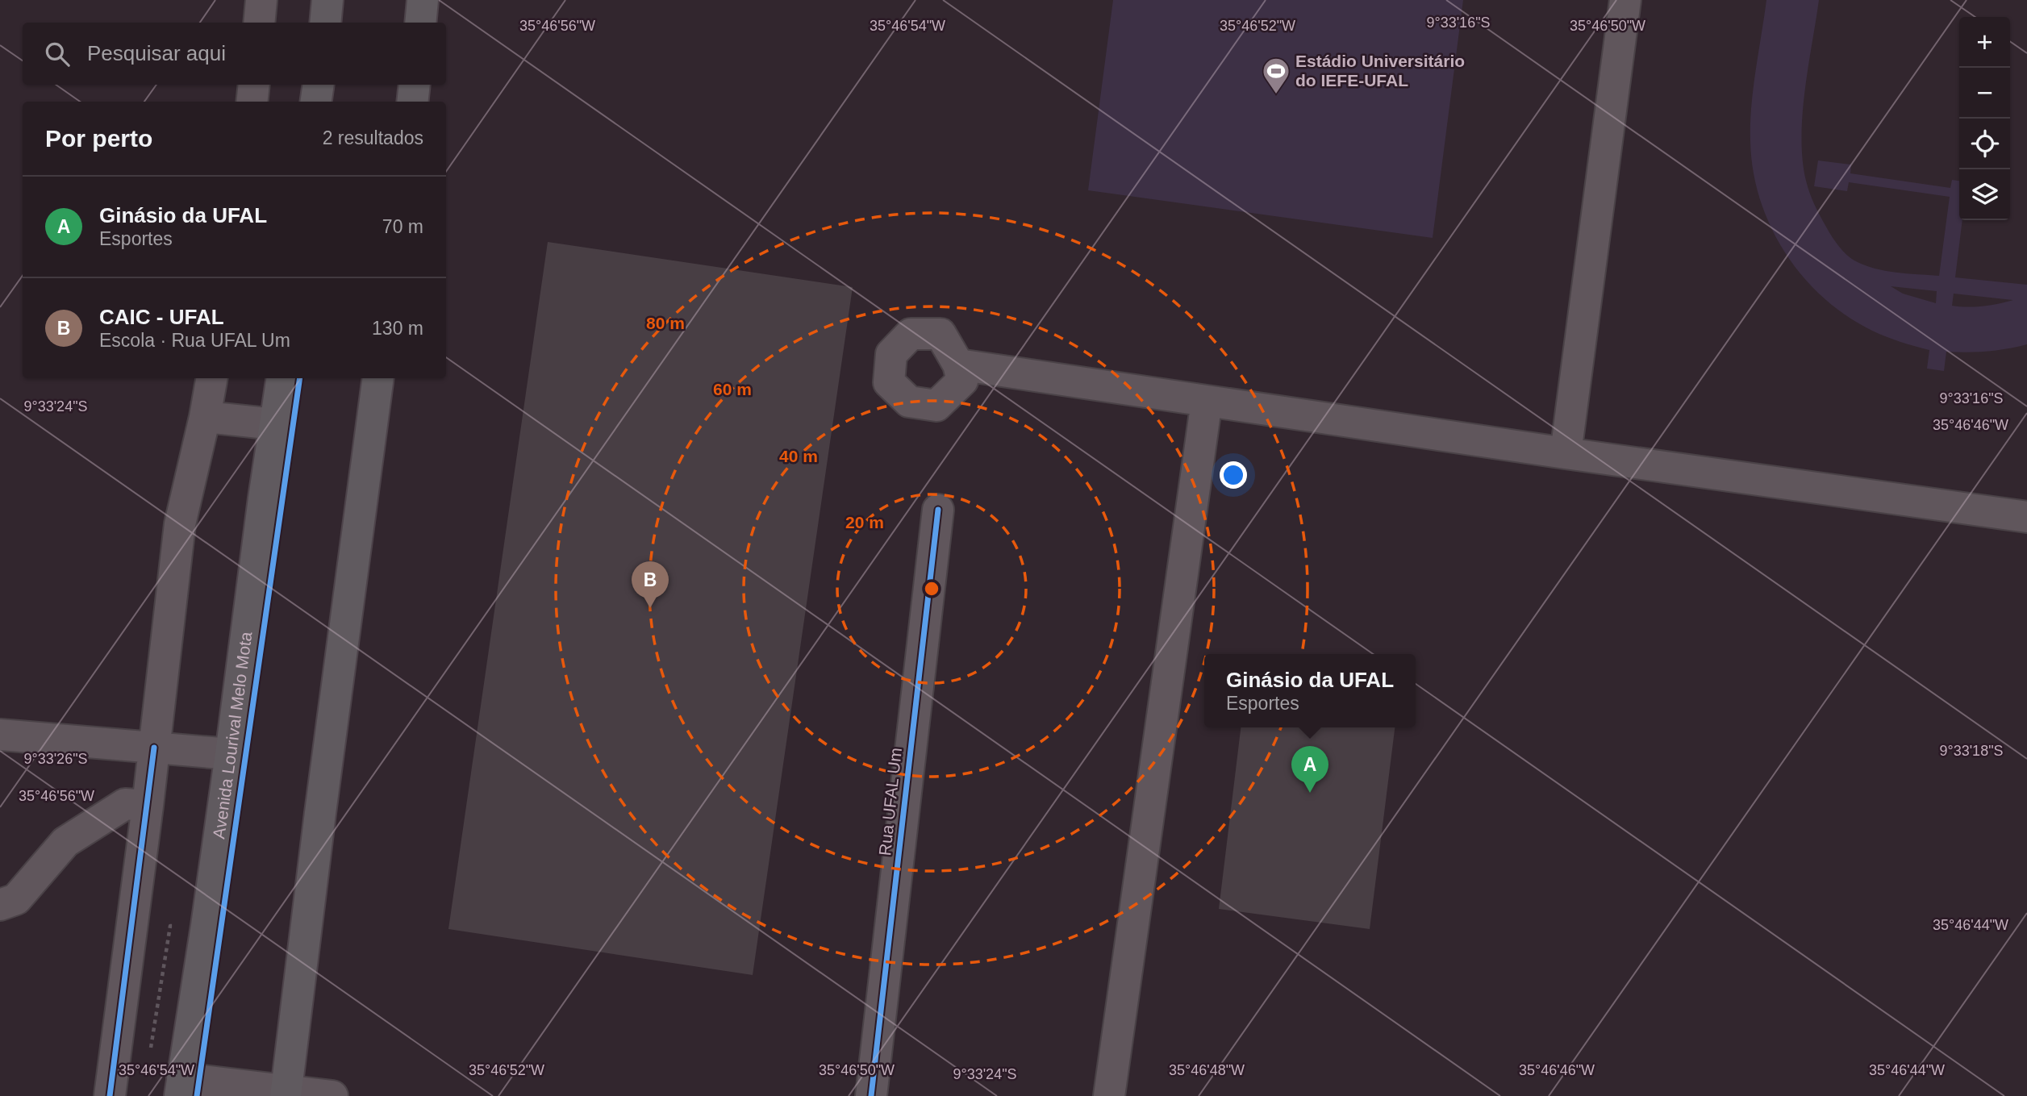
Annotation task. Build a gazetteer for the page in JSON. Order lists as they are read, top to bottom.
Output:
{
  "streets": {
    "highway": ["Avenida Lourival Melo Mota"],
    "street": ["Rua UFAL Um"]
  },
  "places": {
    "sports": ["Estádio Universitário do IEFE-UFAL"]
  },
  "page": {
    "map_buttons": ["+", "−"],
    "search": "Pesquisar aqui",
    "heading": ["Por perto", "2 resultados"],
    "list": [
      {
        "mark": "A",
        "name": "Ginásio da UFAL",
        "note": "Esportes",
        "value": "70 m"
      },
      {
        "mark": "B",
        "name": "CAIC - UFAL",
        "note": "Escola · Rua UFAL Um",
        "value": "130 m"
      }
    ],
    "pins": ["B", "A"],
    "popup": ["Ginásio da UFAL", "Esportes"]
  },
  "coordinates": [
    "9°33'16\"S",
    "35°46'56\"W",
    "35°46'54\"W",
    "35°46'52\"W",
    "35°46'50\"W",
    "9°33'24\"S",
    "35°46'46\"W",
    "9°33'18\"S",
    "9°33'26\"S",
    "35°46'44\"W",
    "35°46'48\"W"
  ],
  "rings": [
    "80 m",
    "60 m",
    "40 m",
    "20 m"
  ]
}
